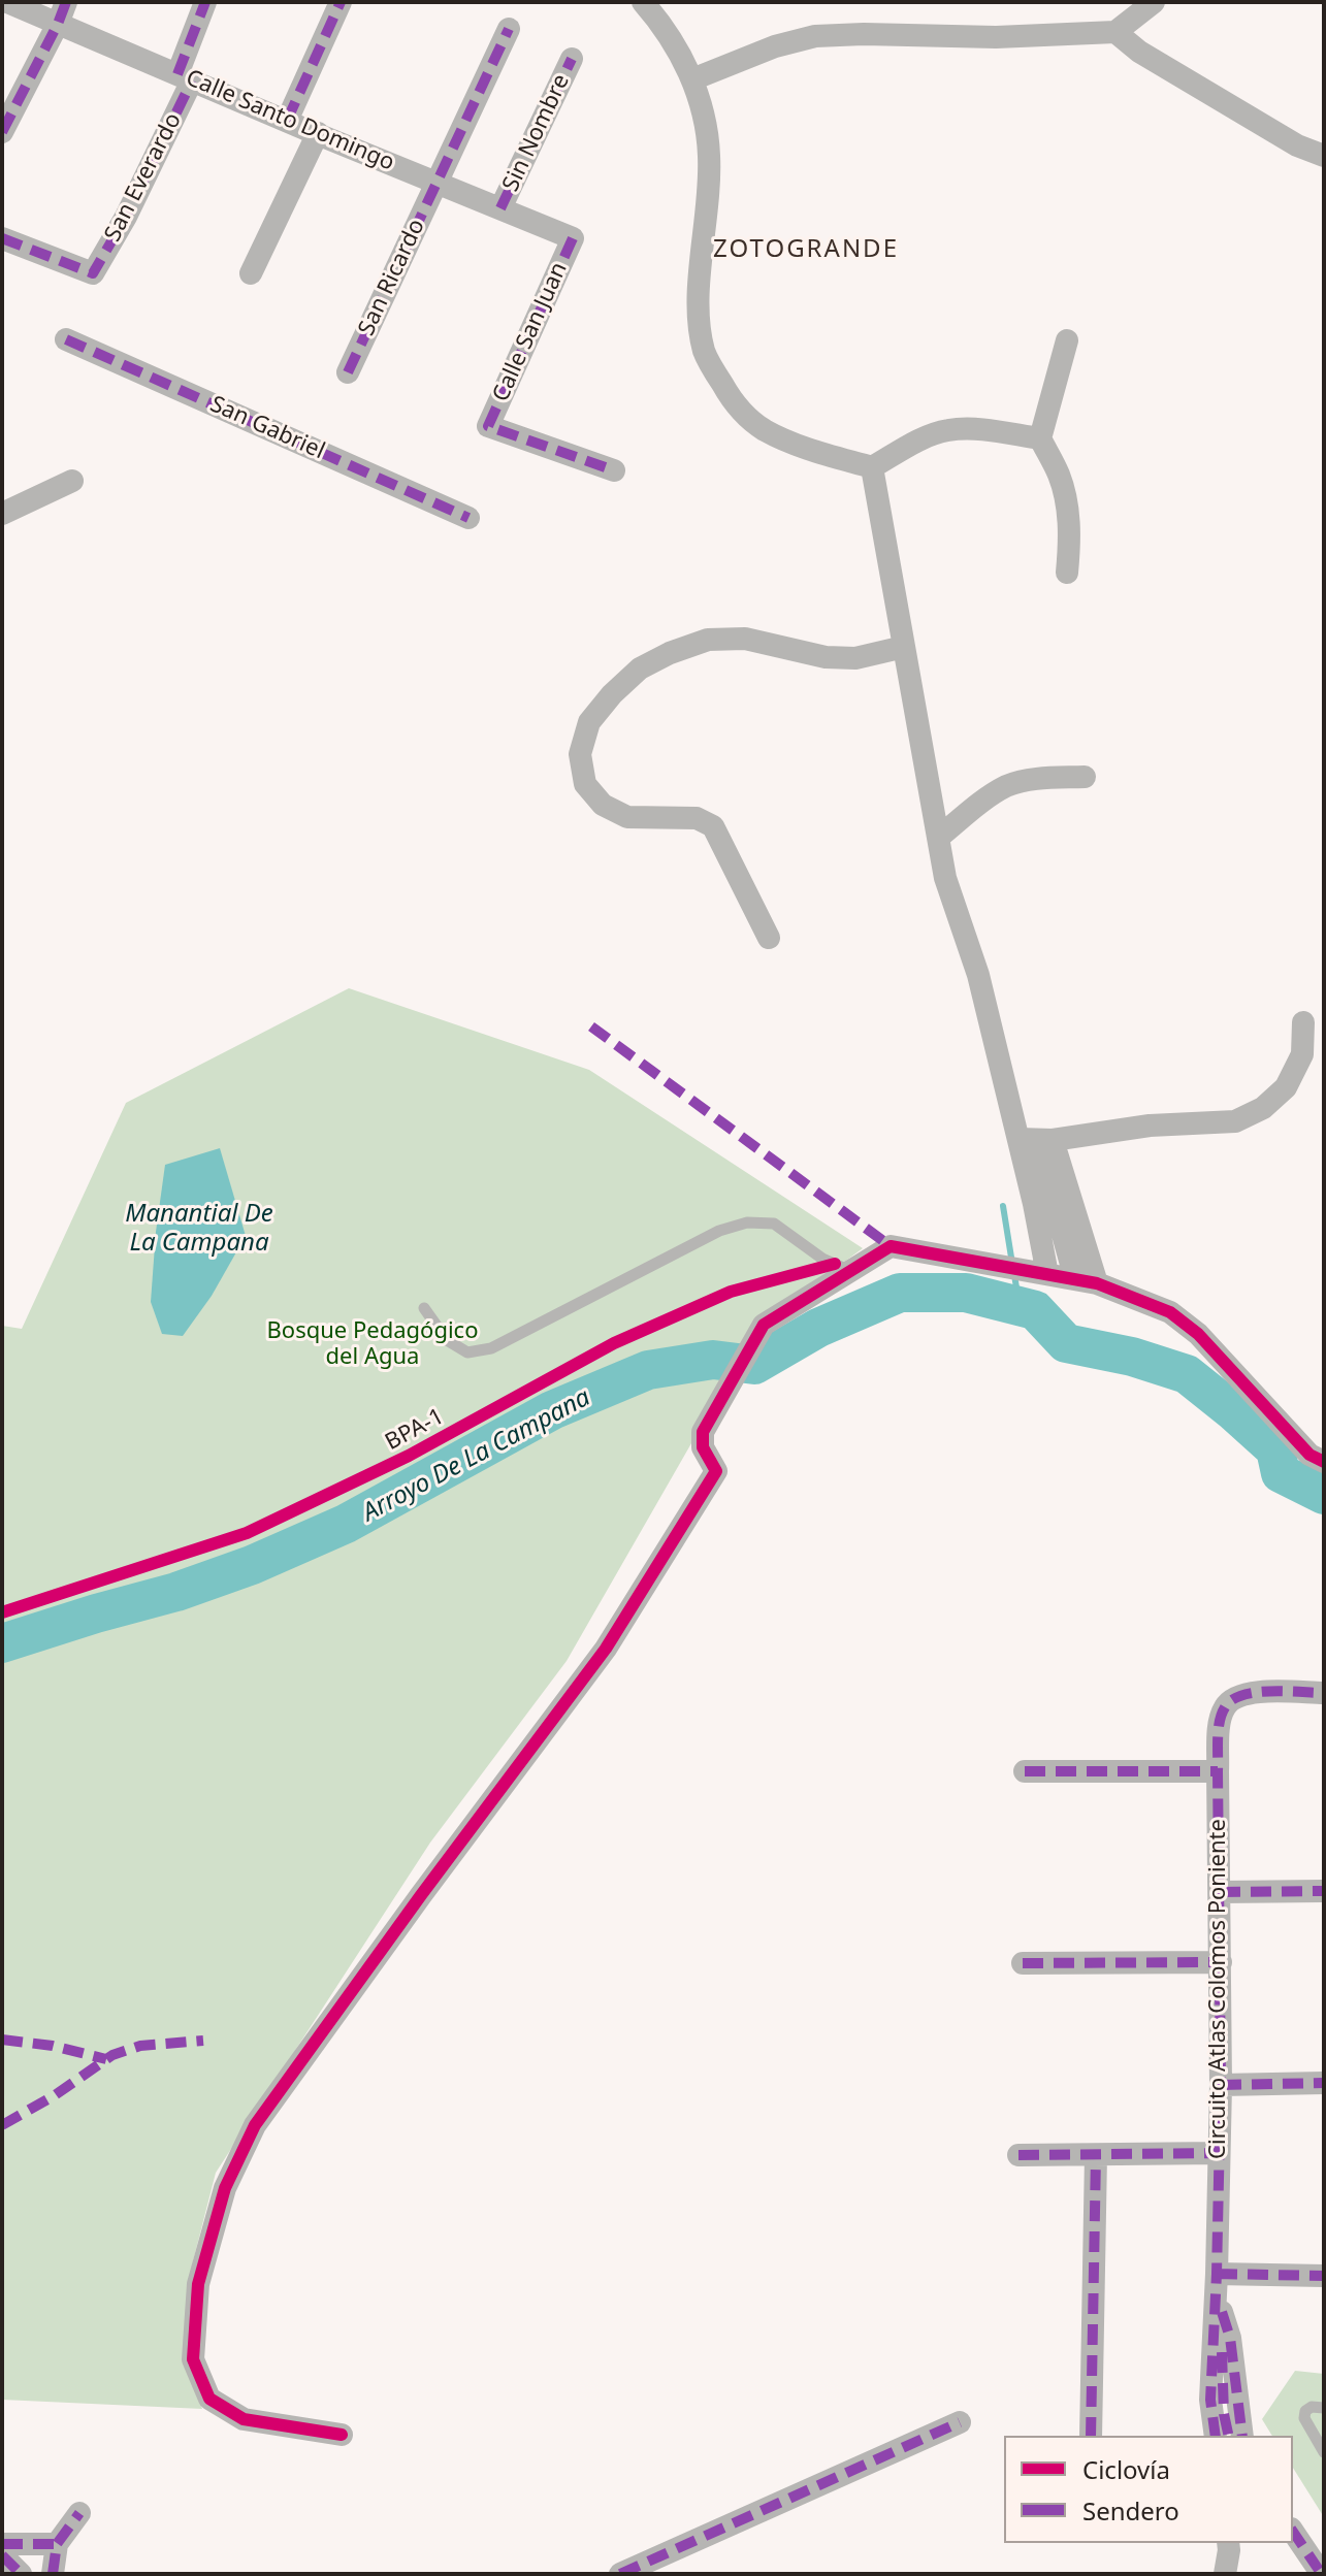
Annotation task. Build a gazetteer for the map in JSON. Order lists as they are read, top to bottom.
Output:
{
  "streets": {
    "street": [
      "Calle Santo Domingo",
      "Sin Nombre",
      "San Everardo",
      "San Ricardo",
      "Calle San Juan",
      "San Gabriel",
      "Circuito Atlas Colomos Poniente"
    ],
    "cycle path": ["BPA-1"]
  },
  "crossings": [
    ["Calle Santo Domingo", "Sin Nombre"],
    ["Calle Santo Domingo", "San Everardo"],
    ["Calle Santo Domingo", "San Ricardo"],
    ["Calle Santo Domingo", "Calle San Juan"]
  ],
  "districts": ["ZOTOGRANDE"],
  "water": ["Manantial De La Campana", "Arroyo De La Campana"],
  "parks": ["Bosque Pedagógico del Agua"],
  "legend": ["Ciclovía", "Sendero"]
}
